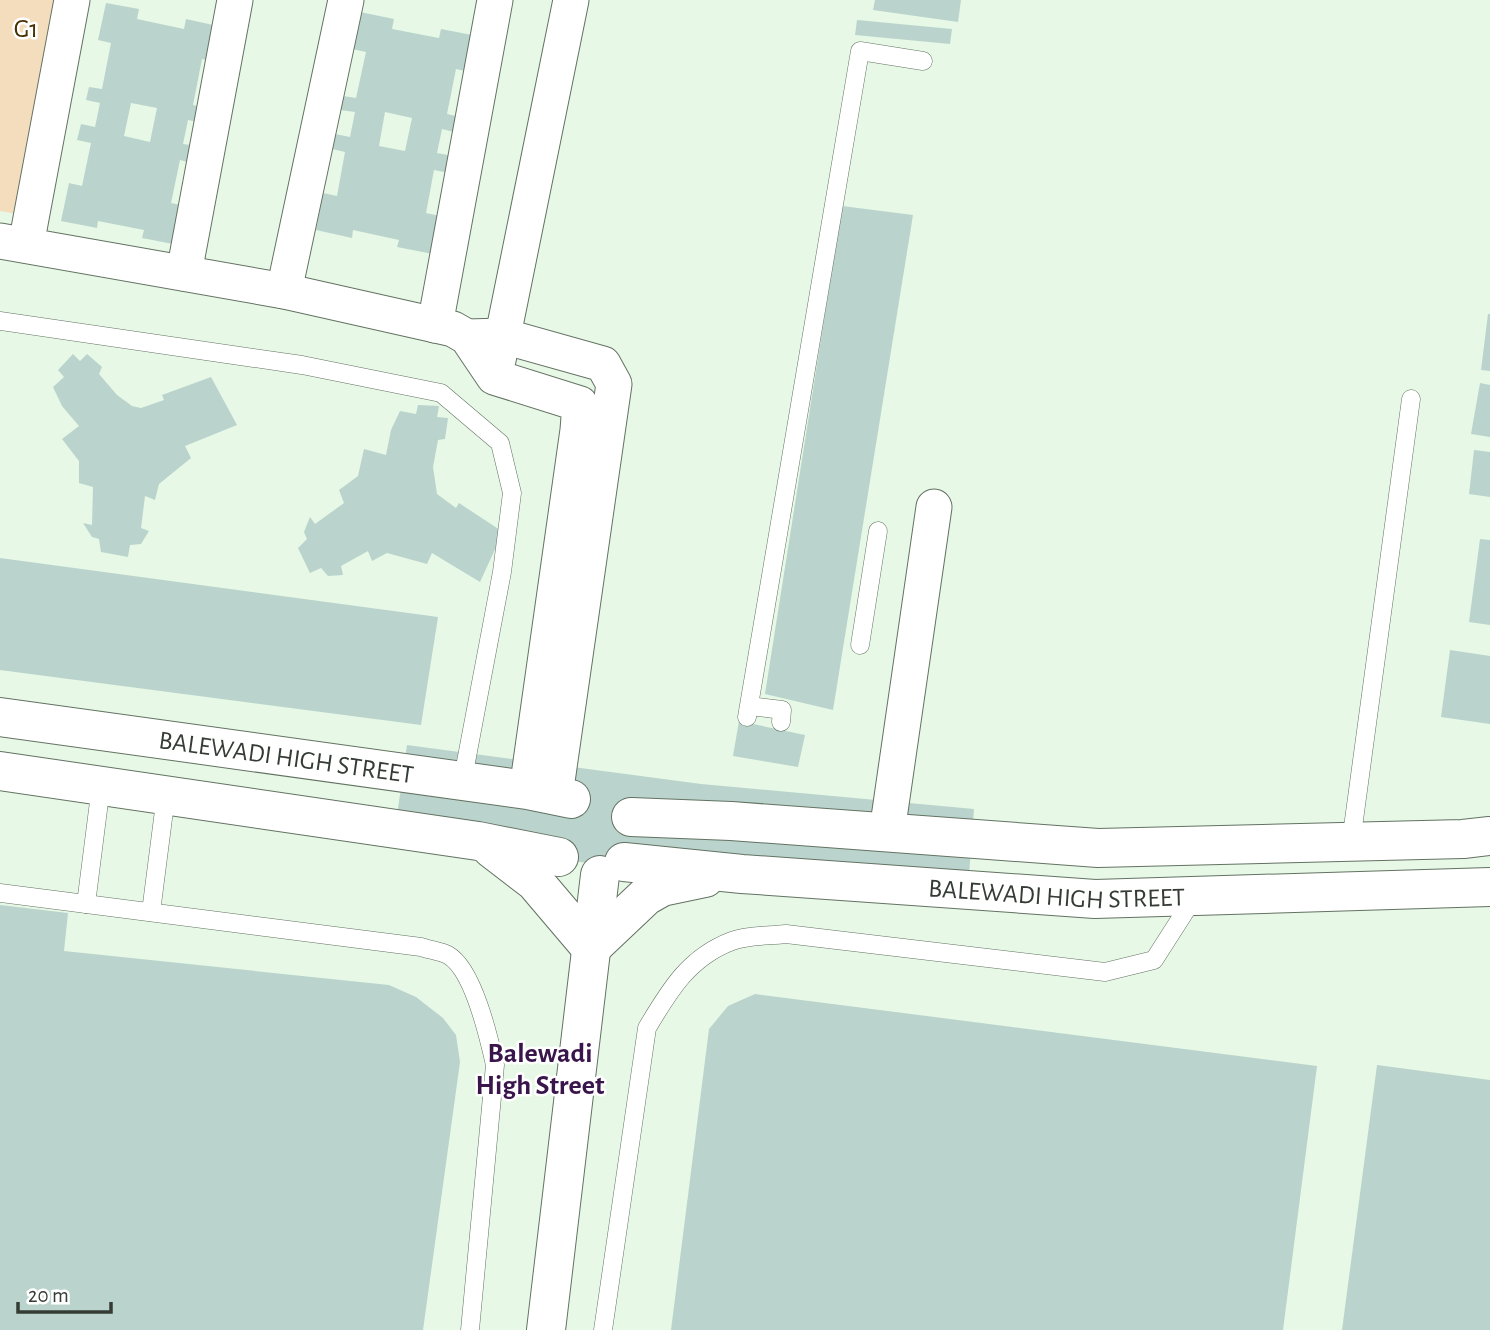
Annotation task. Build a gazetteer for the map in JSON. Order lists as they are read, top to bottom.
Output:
{
  "streets": {
    "street": ["BALEWADI HIGH STREET"]
  },
  "districts": ["Balewadi High Street"],
  "parks": ["G1"],
  "scale_bar": "20 m"
}
